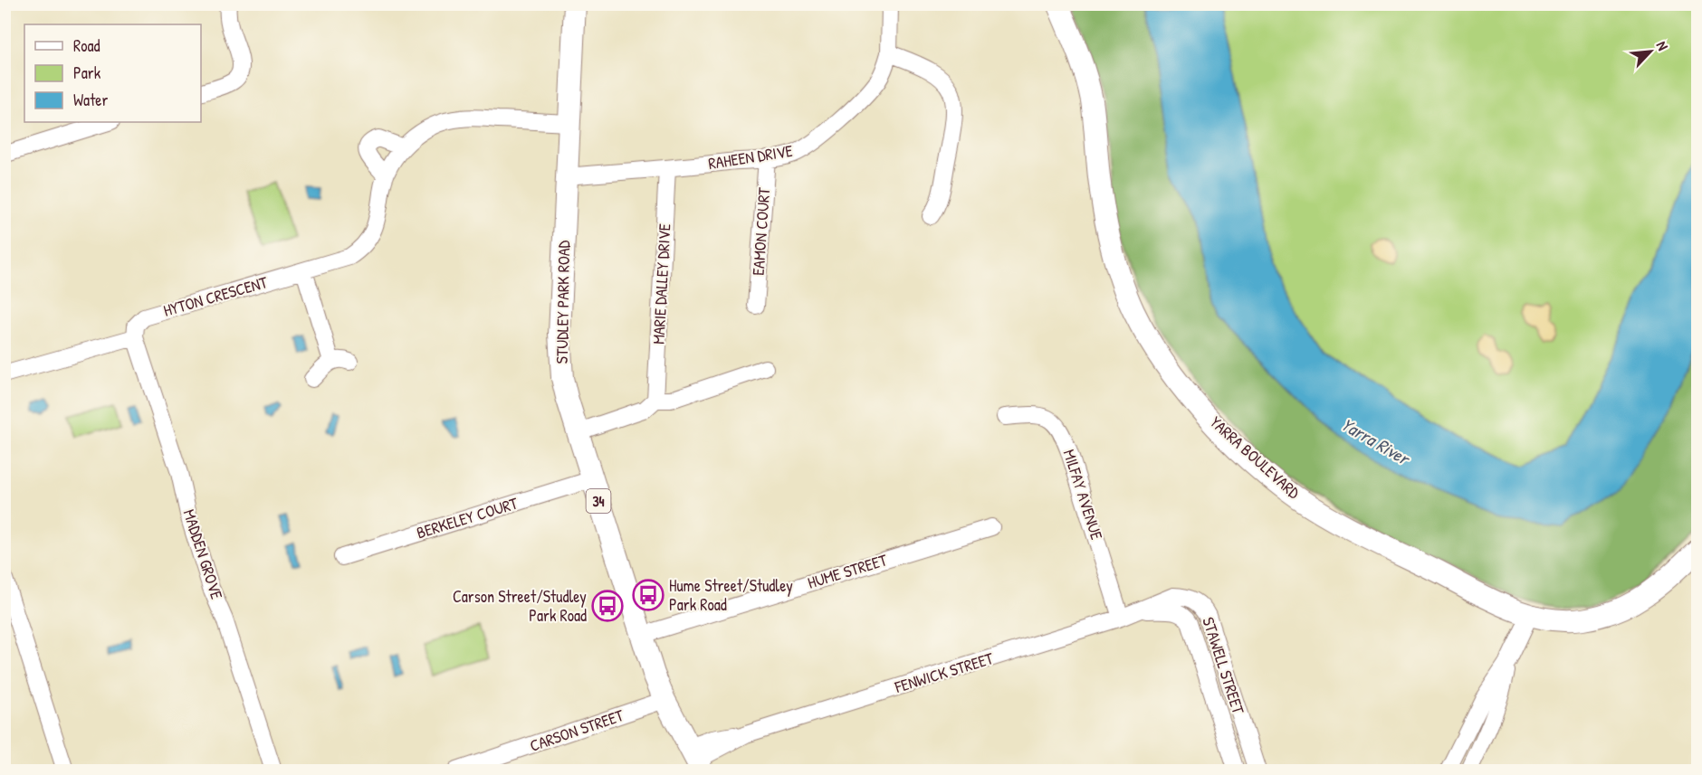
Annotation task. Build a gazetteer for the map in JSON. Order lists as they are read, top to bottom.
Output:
{
  "streets": {
    "main road": ["STUDLEY PARK ROAD", "YARRA BOULEVARD", "34"],
    "street": [
      "RAHEEN DRIVE",
      "EAMON COURT",
      "MARIE DALLEY DRIVE",
      "HYTON CRESCENT",
      "MILFAY AVENUE",
      "BERKELEY COURT",
      "MADDEN GROVE",
      "HUME STREET",
      "STAWELL STREET",
      "FENWICK STREET",
      "CARSON STREET"
    ]
  },
  "crossings": [
    ["RAHEEN DRIVE", "EAMON COURT"],
    ["RAHEEN DRIVE", "MARIE DALLEY DRIVE"],
    ["RAHEEN DRIVE", "STUDLEY PARK ROAD"],
    ["HYTON CRESCENT", "STUDLEY PARK ROAD"],
    ["HYTON CRESCENT", "MADDEN GROVE"],
    ["STUDLEY PARK ROAD", "BERKELEY COURT"],
    ["STUDLEY PARK ROAD", "HUME STREET"],
    ["STUDLEY PARK ROAD", "FENWICK STREET"],
    ["STUDLEY PARK ROAD", "CARSON STREET"],
    ["MILFAY AVENUE", "FENWICK STREET"],
    ["STAWELL STREET", "FENWICK STREET"]
  ],
  "water": ["Yarra River"],
  "places": {
    "bus stop": ["Hume Street/Studley Park Road", "Carson Street/Studley Park Road"]
  },
  "legend": ["Road", "Park", "Water"],
  "north": "top right"
}
